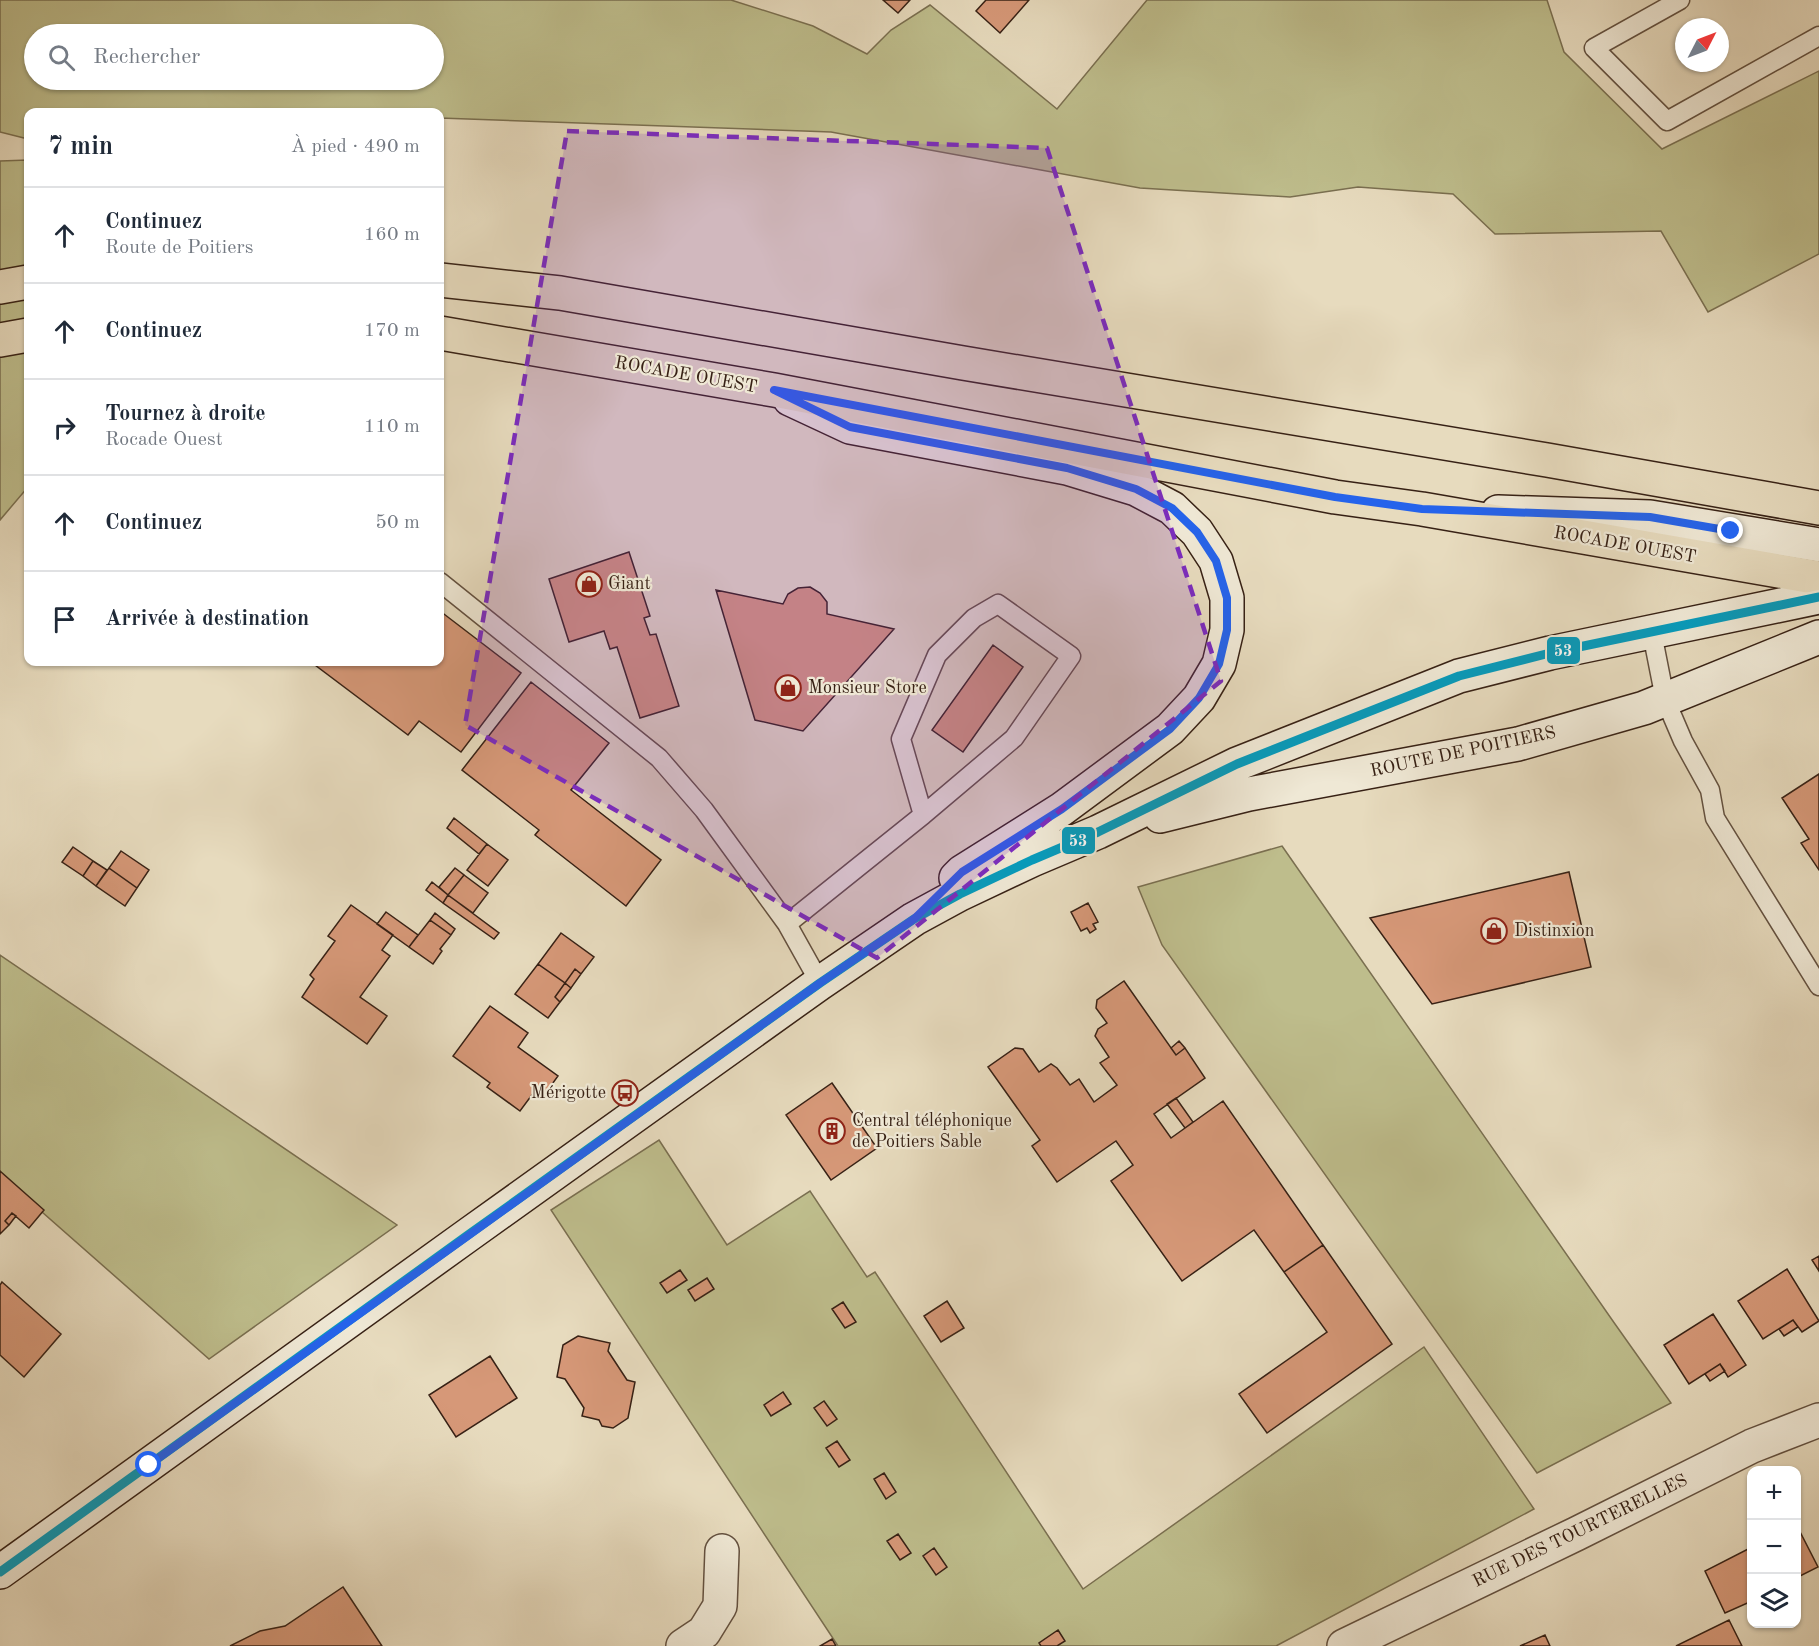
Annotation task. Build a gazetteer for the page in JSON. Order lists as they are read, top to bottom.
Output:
{
  "streets": {
    "main road": ["ROCADE OUEST"],
    "street": ["ROUTE DE POITIERS", "RUE DES TOURTERELLES"]
  },
  "places": {
    "shop": ["Giant", "Monsieur Store", "Distinxion"],
    "bus stop": ["Mérigotte"],
    "building": ["Central téléphonique de Poitiers Sable"]
  },
  "lines": ["transit line 53"],
  "north": "top right",
  "page": {
    "search": "Rechercher",
    "heading": ["7 min", "À pied · 490 m"],
    "list": [
      ["Continuez", "Route de Poitiers", "160 m"],
      ["Continuez", "170 m"],
      ["Tournez à droite", "Rocade Ouest", "110 m"],
      ["Continuez", "50 m"],
      "Arrivée à destination"
    ],
    "map_buttons": ["+", "−"]
  }
}
